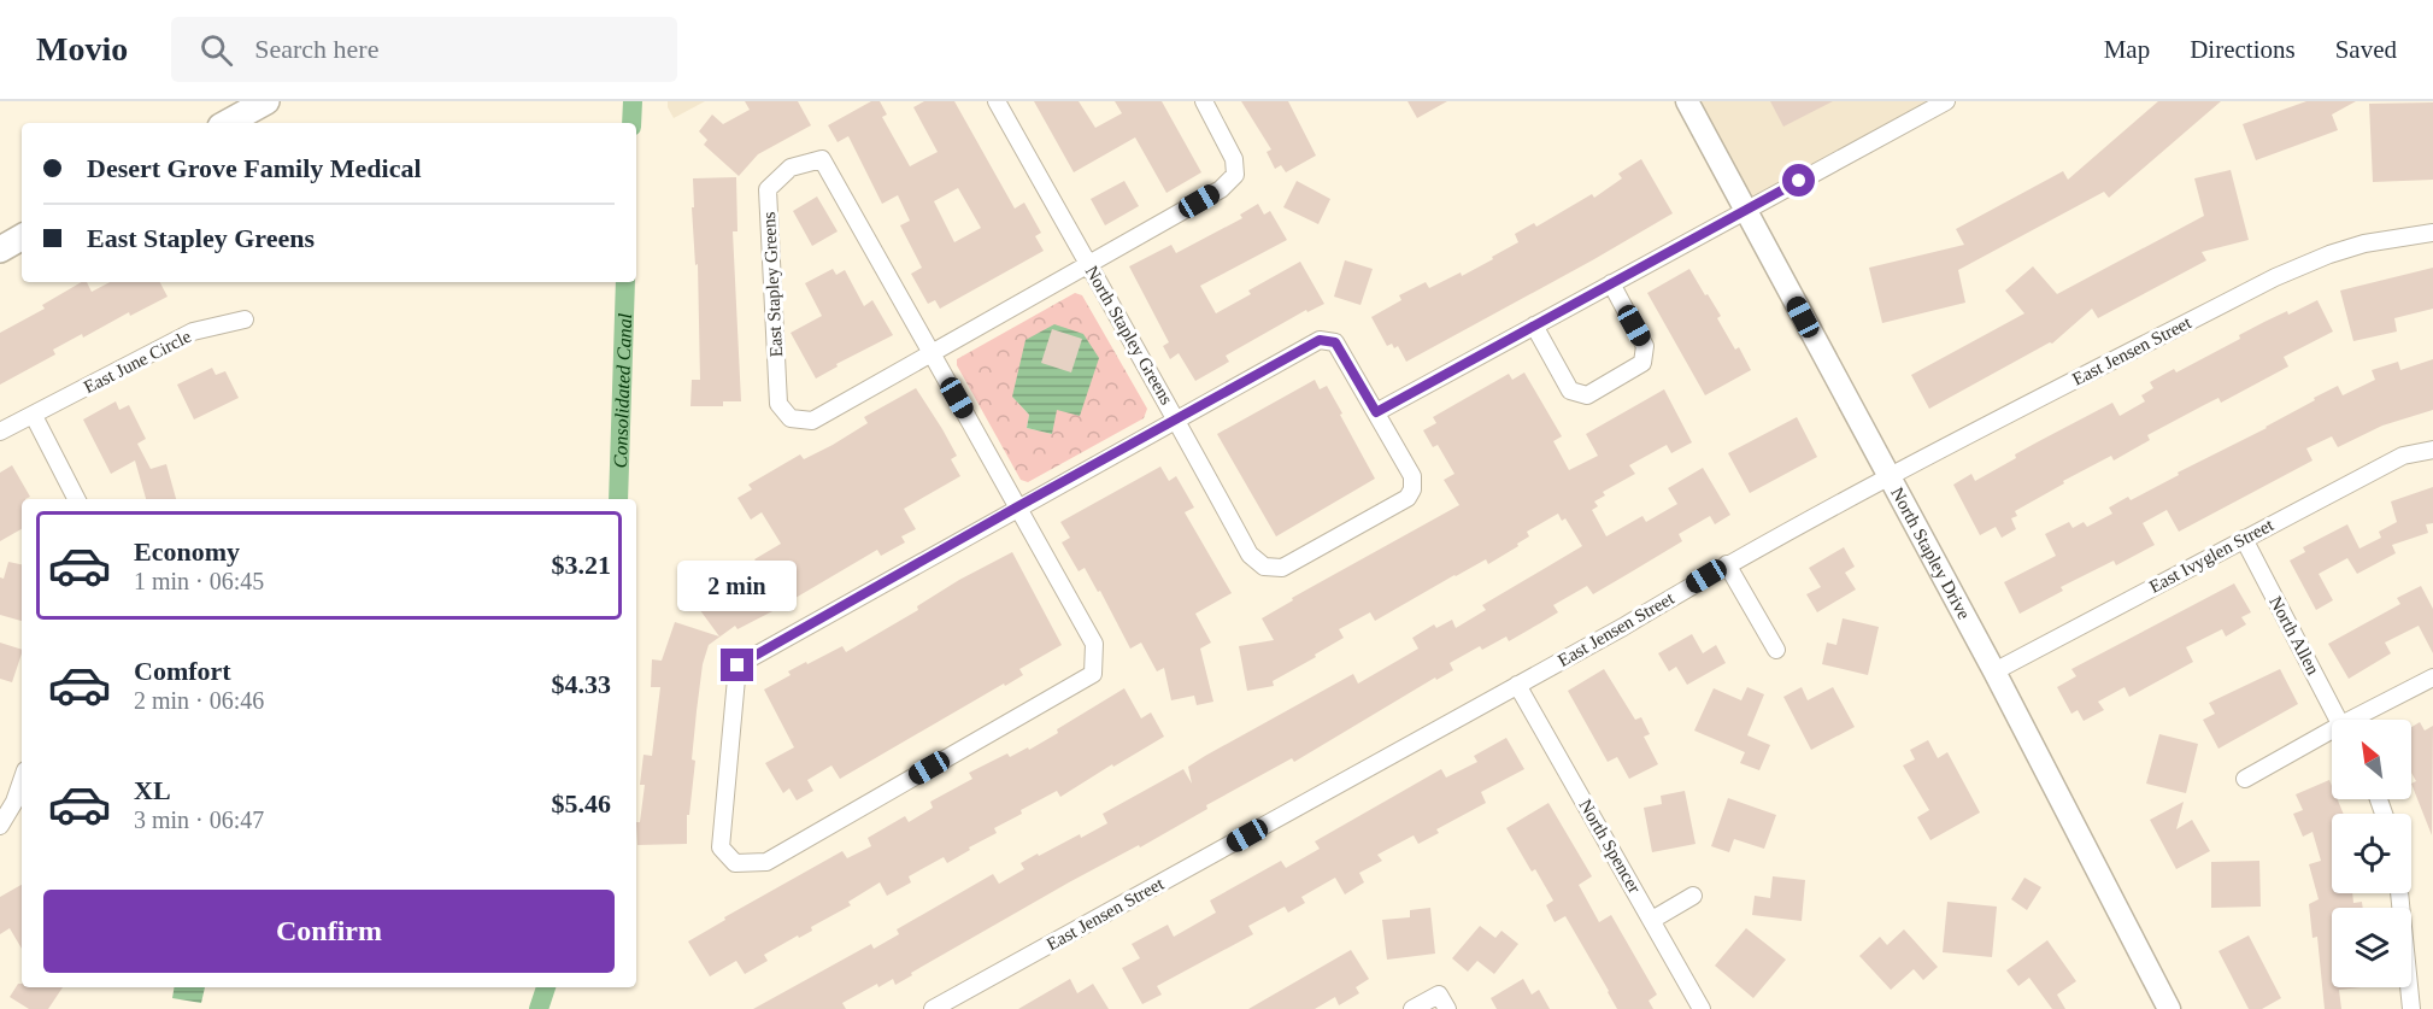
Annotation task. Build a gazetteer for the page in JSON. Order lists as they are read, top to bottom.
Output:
{
  "streets": {
    "main road": ["North Stapley Drive"],
    "street": [
      "East Stapley Greens",
      "North Stapley Greens",
      "East Jensen Street",
      "East June Circle",
      "East Ivyglen Street",
      "North Allen",
      "North Spencer"
    ]
  },
  "crossings": [
    ["East Stapley Greens", "North Stapley Greens"],
    ["East Jensen Street", "North Stapley Drive"],
    ["East Jensen Street", "North Spencer"],
    ["North Stapley Drive", "East Ivyglen Street"],
    ["East Ivyglen Street", "North Allen"]
  ],
  "water": ["Consolidated Canal"],
  "north": "top left",
  "page": {
    "header": "Movio",
    "search": "Search here",
    "nav": ["Map", "Directions", "Saved"],
    "banner": ["Desert Grove Family Medical", "East Stapley Greens"],
    "list": [
      {
        "name": "Economy",
        "note": "1 min · 06:45",
        "value": "$3.21"
      },
      {
        "name": "Comfort",
        "note": "2 min · 06:46",
        "value": "$4.33"
      },
      {
        "name": "XL",
        "note": "3 min · 06:47",
        "value": "$5.46"
      }
    ],
    "bubble": "2 min",
    "buttons": "Confirm"
  }
}
